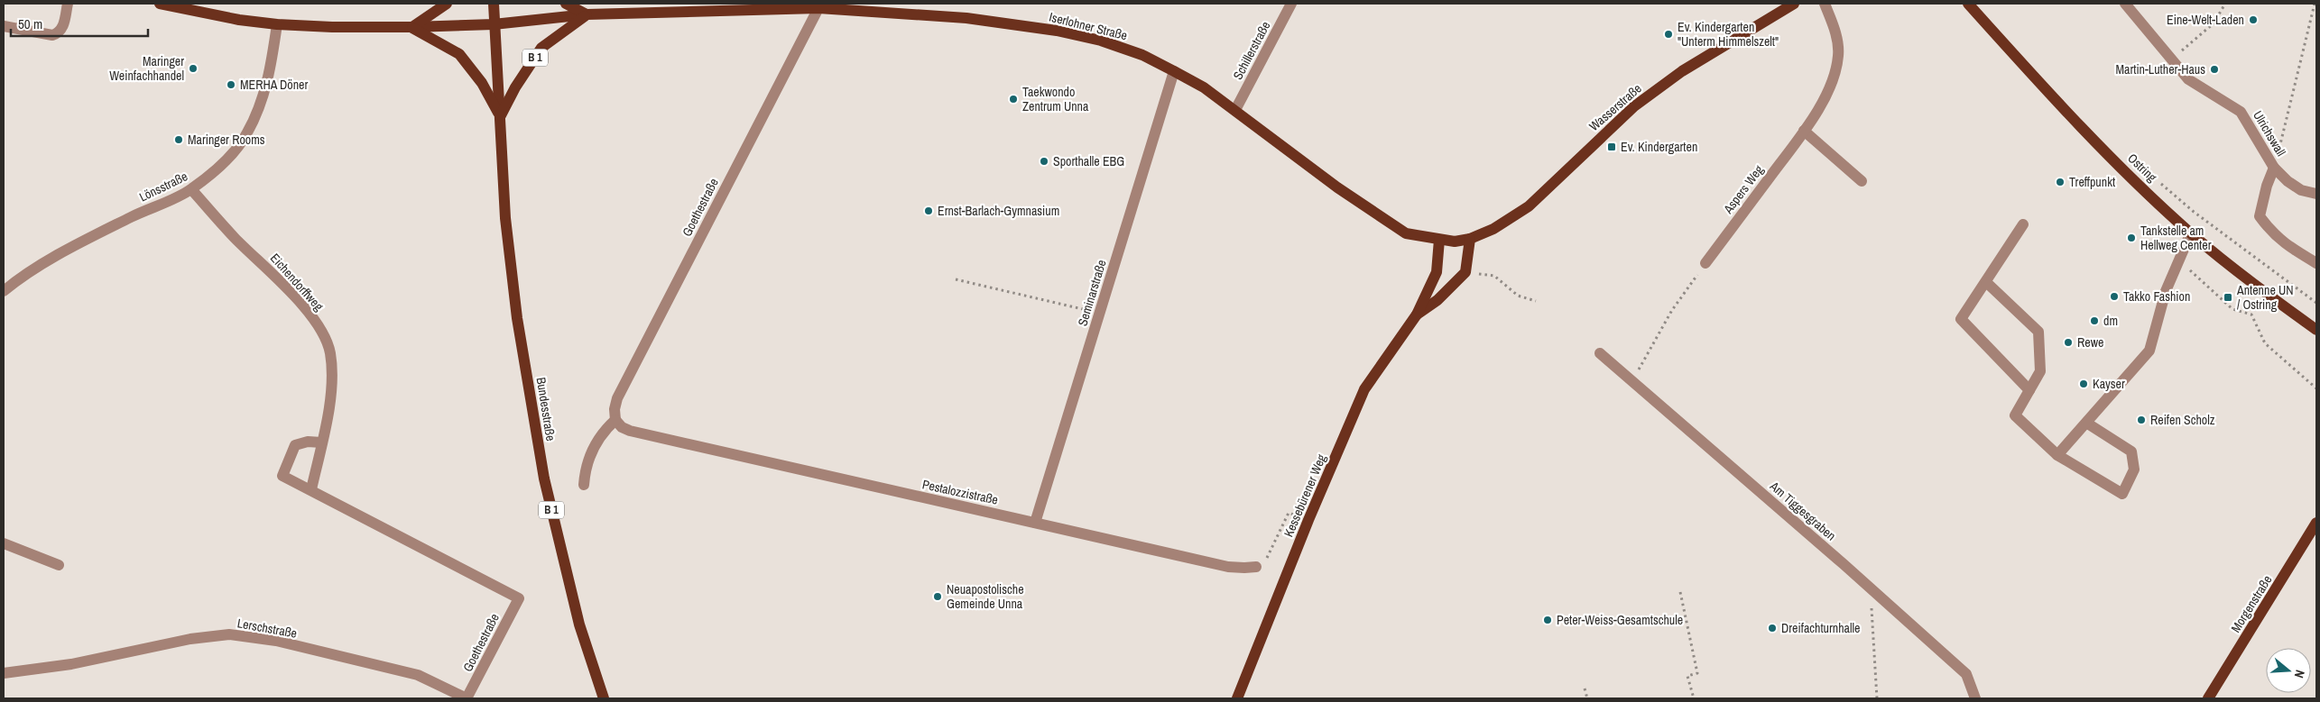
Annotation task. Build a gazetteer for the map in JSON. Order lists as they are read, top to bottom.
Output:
{
  "streets": {
    "main road": [
      "Iserlohner Straße",
      "B 1",
      "Wasserstraße",
      "Ostring",
      "Bundesstraße",
      "Kessebürener Weg",
      "Morgenstraße"
    ],
    "street": [
      "Schillerstraße",
      "Ulrichswall",
      "Lönsstraße",
      "Aspers Weg",
      "Goethestraße",
      "Eichendorffweg",
      "Seminarstraße",
      "Pestalozzistraße",
      "Am Tiggesgraben",
      "Lerschstraße"
    ]
  },
  "crossings": [
    ["Iserlohner Straße", "Schillerstraße"],
    ["Iserlohner Straße", "B 1"],
    ["Iserlohner Straße", "Wasserstraße"],
    ["Iserlohner Straße", "Lönsstraße"],
    ["Iserlohner Straße", "Goethestraße"],
    ["Iserlohner Straße", "Seminarstraße"],
    ["Iserlohner Straße", "Kessebürener Weg"],
    ["B 1", "Bundesstraße"],
    ["Wasserstraße", "Kessebürener Weg"],
    ["Lönsstraße", "Eichendorffweg"],
    ["Goethestraße", "Eichendorffweg"],
    ["Goethestraße", "Pestalozzistraße"],
    ["Goethestraße", "Lerschstraße"],
    ["Seminarstraße", "Pestalozzistraße"]
  ],
  "places": {
    "other": [
      "Eine-Welt-Laden",
      "Ev. Kindergarten \"Unterm Himmelszelt\"",
      "Maringer Weinfachhandel",
      "Martin-Luther-Haus",
      "MERHA Döner",
      "Taekwondo Zentrum Unna",
      "Maringer Rooms",
      "Sporthalle EBG",
      "Treffpunkt",
      "Ernst-Barlach-Gymnasium",
      "Tankstelle am Hellweg Center",
      "Takko Fashion",
      "dm",
      "Rewe",
      "Kayser",
      "Reifen Scholz",
      "Neuapostolische Gemeinde Unna",
      "Peter-Weiss-Gesamtschule",
      "Dreifachturnhalle"
    ],
    "transit": ["Ev. Kindergarten", "Antenne UN / Ostring"]
  },
  "scale_bar": "50 m",
  "north": "right"
}
